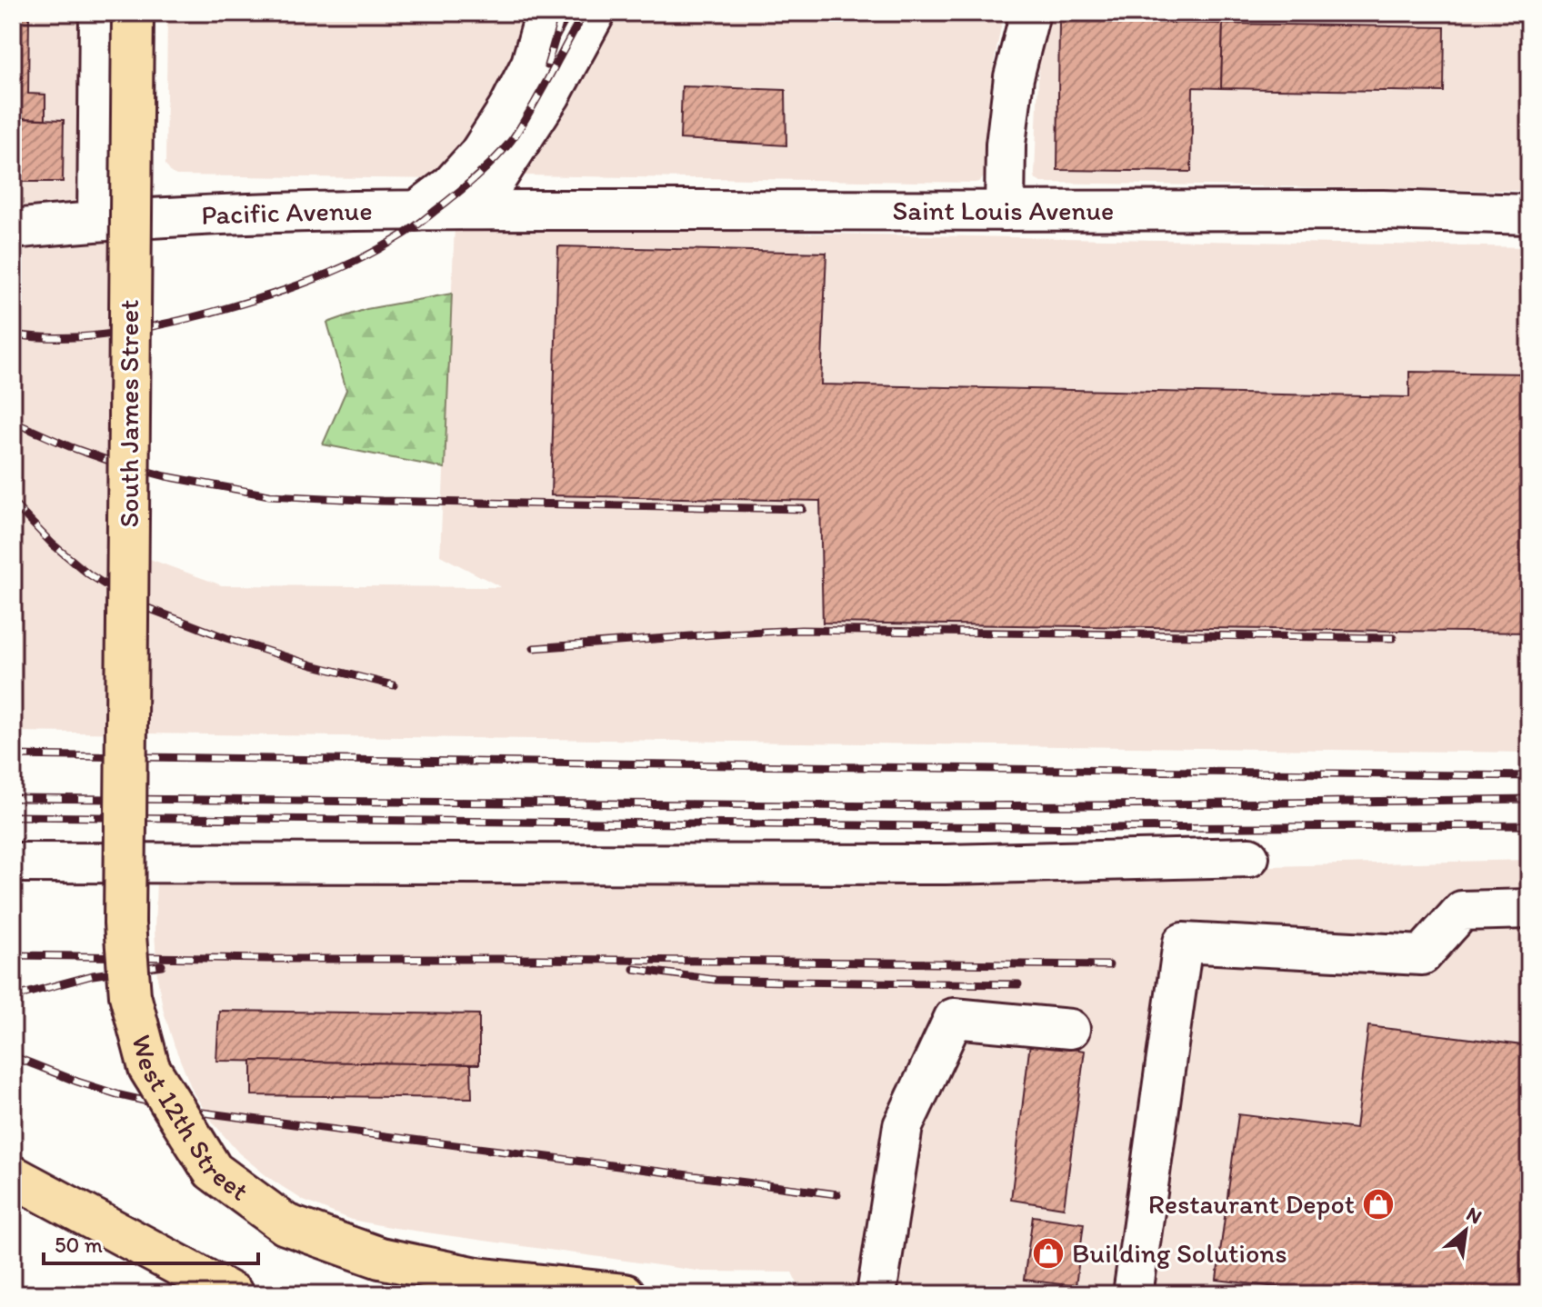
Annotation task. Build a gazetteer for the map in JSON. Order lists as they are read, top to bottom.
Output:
{
  "streets": {
    "main road": ["South James Street", "West 12th Street"],
    "street": ["Saint Louis Avenue", "Pacific Avenue"]
  },
  "crossings": [
    ["Saint Louis Avenue", "Pacific Avenue"],
    ["South James Street", "West 12th Street"]
  ],
  "places": {
    "shop": ["Restaurant Depot", "Building Solutions"]
  },
  "scale_bar": "50 m",
  "north": "top right"
}
